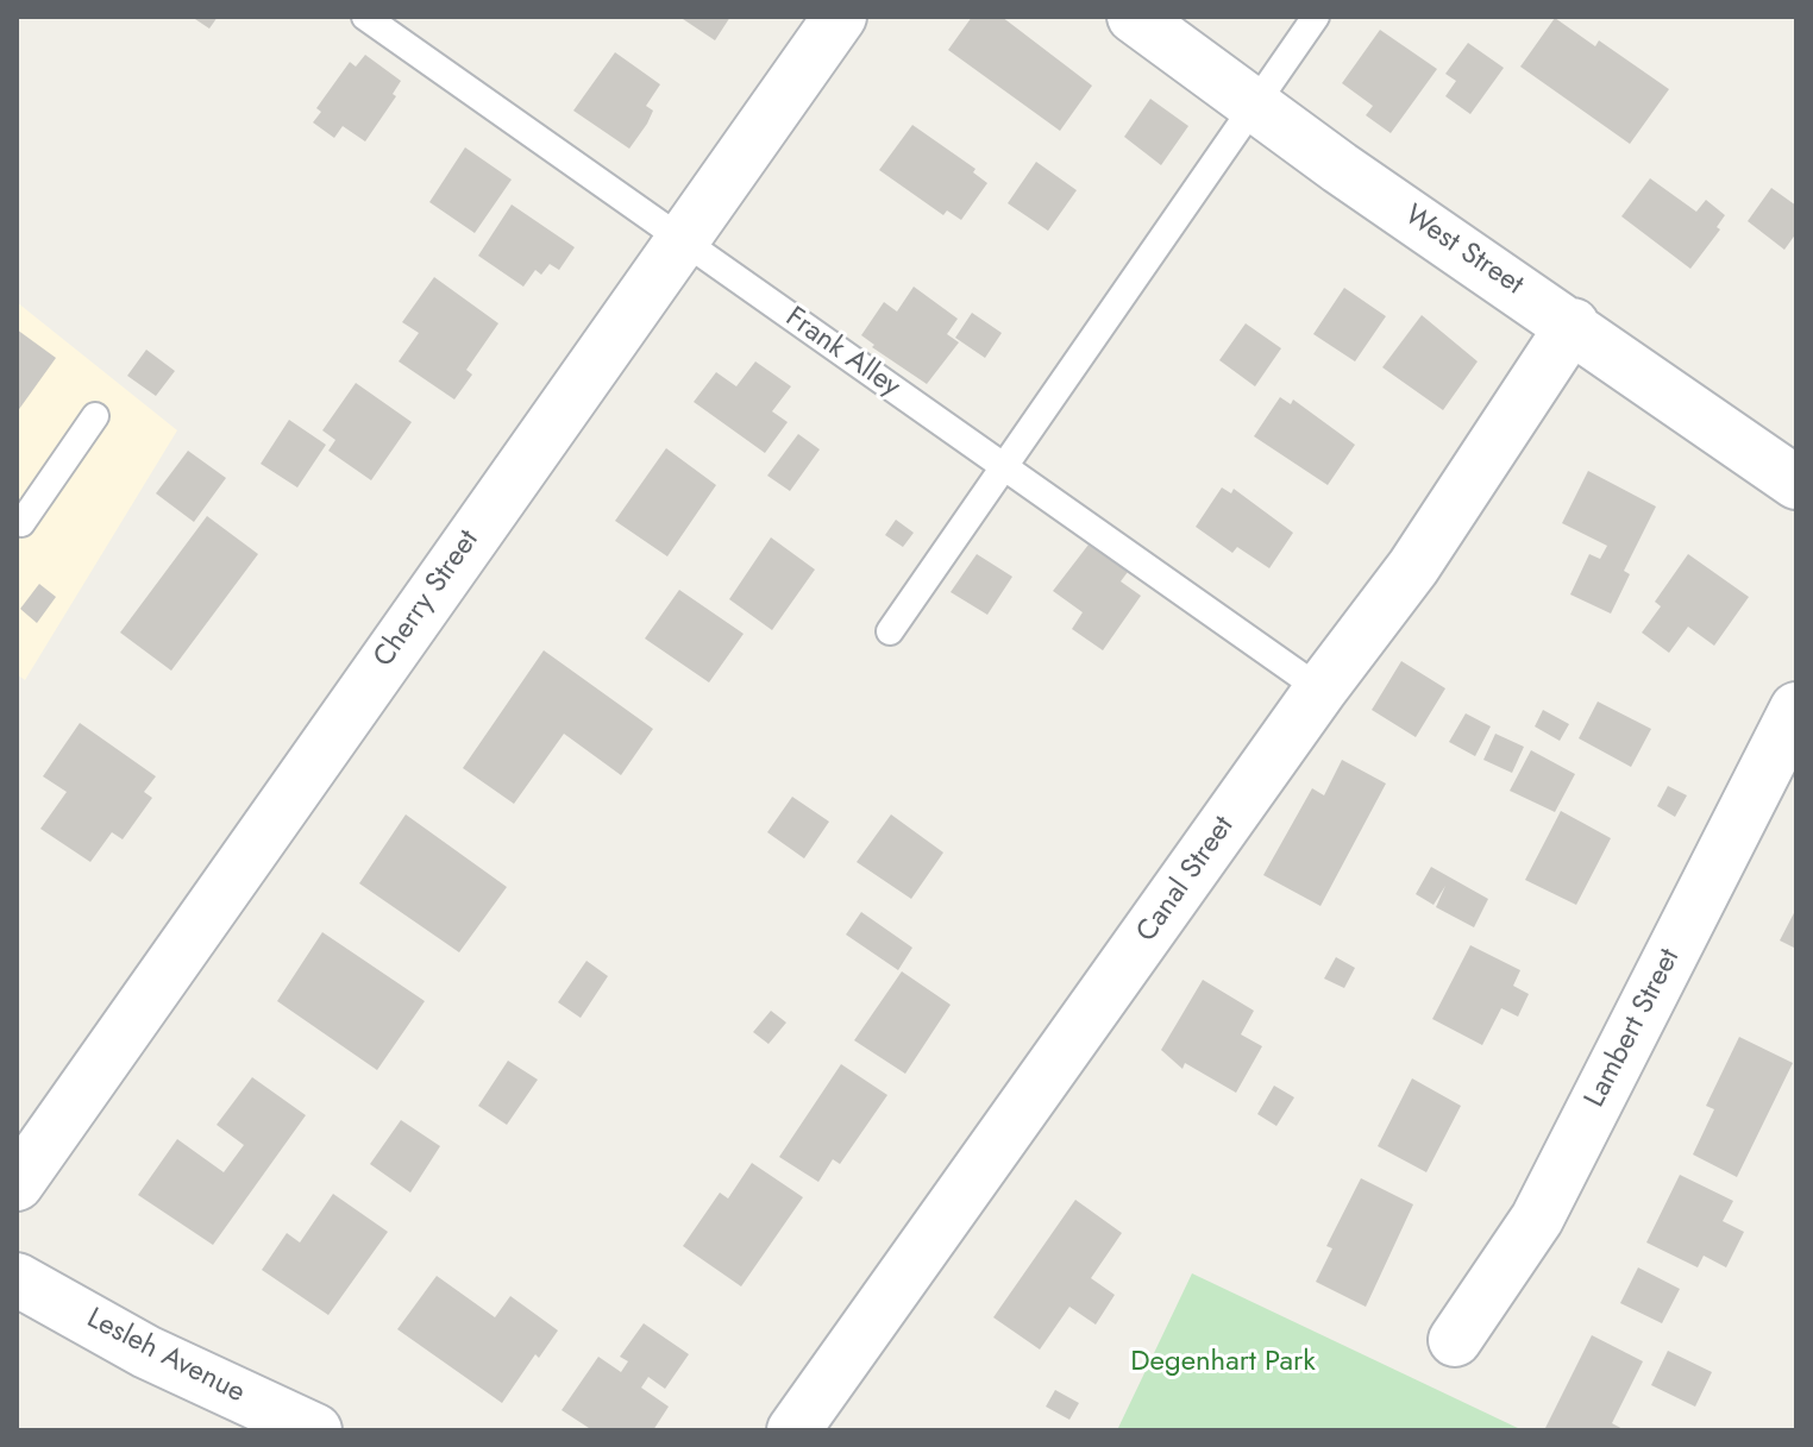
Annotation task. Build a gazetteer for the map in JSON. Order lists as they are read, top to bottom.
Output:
{
  "streets": {
    "street": [
      "West Street",
      "Cherry Street",
      "Canal Street",
      "Lambert Street",
      "Lesleh Avenue"
    ],
    "lane": ["Frank Alley"]
  },
  "crossings": [
    ["West Street", "Canal Street"],
    ["Frank Alley", "Cherry Street"],
    ["Frank Alley", "Canal Street"]
  ],
  "parks": ["Degenhart Park"]
}
